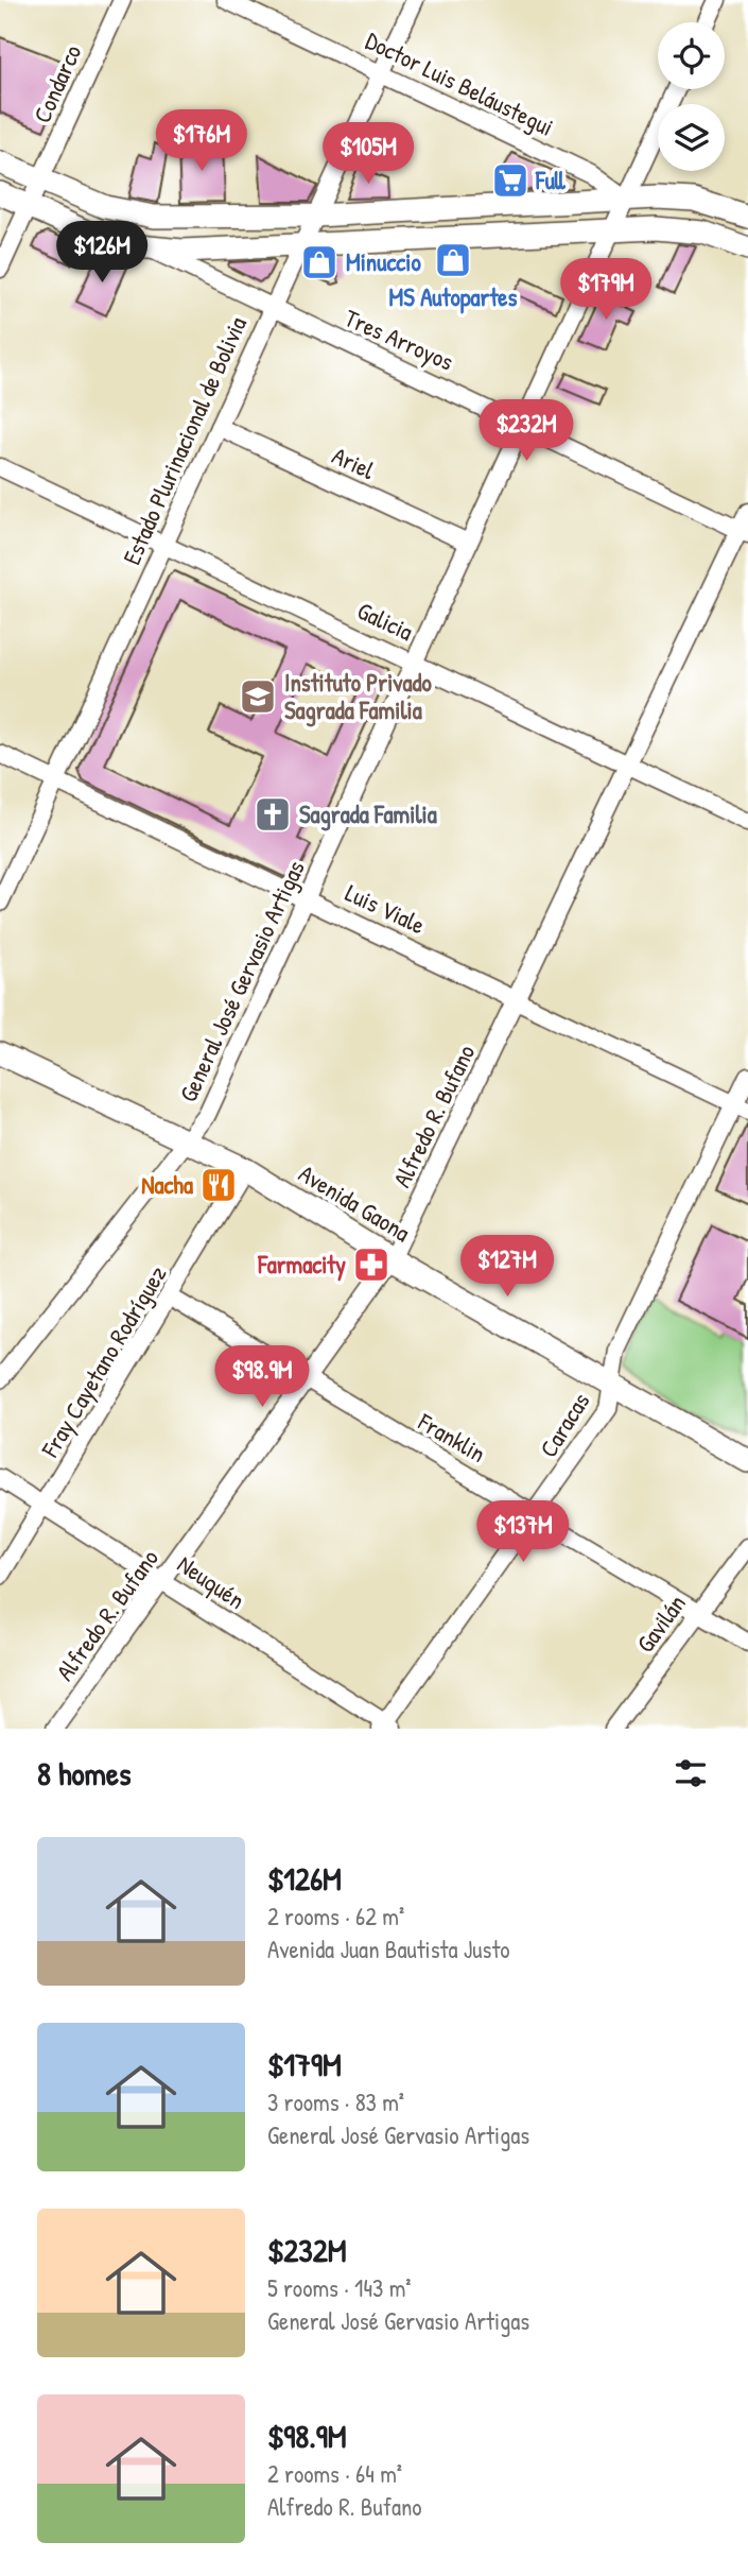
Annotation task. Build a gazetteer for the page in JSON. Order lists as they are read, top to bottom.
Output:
{
  "streets": {
    "main road": ["Avenida Gaona"],
    "street": [
      "Condarco",
      "Doctor Luis Beláustegui",
      "Tres Arroyos",
      "Estado Plurinacional de Bolivia",
      "Ariel",
      "Galicia",
      "Luis Viale",
      "General José Gervasio Artigas",
      "Alfredo R. Bufano",
      "Fray Cayetano Rodríguez",
      "Caracas",
      "Franklin",
      "Neuquén",
      "Gavilán"
    ]
  },
  "crossings": [
    ["Doctor Luis Beláustegui", "Estado Plurinacional de Bolivia"],
    ["Doctor Luis Beláustegui", "General José Gervasio Artigas"],
    ["Tres Arroyos", "Estado Plurinacional de Bolivia"],
    ["Tres Arroyos", "General José Gervasio Artigas"],
    ["Tres Arroyos", "Alfredo R. Bufano"],
    ["Estado Plurinacional de Bolivia", "Ariel"],
    ["Estado Plurinacional de Bolivia", "Galicia"],
    ["Estado Plurinacional de Bolivia", "Luis Viale"],
    ["Ariel", "General José Gervasio Artigas"],
    ["Galicia", "General José Gervasio Artigas"],
    ["Galicia", "Alfredo R. Bufano"],
    ["Luis Viale", "General José Gervasio Artigas"],
    ["Luis Viale", "Alfredo R. Bufano"],
    ["Luis Viale", "Caracas"],
    ["General José Gervasio Artigas", "Avenida Gaona"],
    ["Alfredo R. Bufano", "Avenida Gaona"],
    ["Alfredo R. Bufano", "Franklin"],
    ["Alfredo R. Bufano", "Neuquén"],
    ["Avenida Gaona", "Fray Cayetano Rodríguez"],
    ["Avenida Gaona", "Caracas"],
    ["Fray Cayetano Rodríguez", "Franklin"],
    ["Fray Cayetano Rodríguez", "Neuquén"],
    ["Caracas", "Franklin"],
    ["Caracas", "Neuquén"],
    ["Franklin", "Gavilán"]
  ],
  "places": {
    "supermarket": ["Full"],
    "shop": ["MS Autopartes", "Minuccio"],
    "school or university": ["Instituto Privado Sagrada Familia"],
    "church": ["Sagrada Familia"],
    "restaurant": ["Nacha"],
    "pharmacy": ["Farmacity"]
  },
  "page": {
    "price": [
      "$176M",
      "$105M",
      "$126M",
      "$179M",
      "$232M",
      "$127M",
      "$98.9M",
      "$137M"
    ],
    "heading": "8 homes",
    "list": [
      {
        "name": "$126M",
        "note": "2 rooms · 62 m² · Avenida Juan Bautista Justo"
      },
      {
        "name": "$179M",
        "note": "3 rooms · 83 m² · General José Gervasio Artigas"
      },
      {
        "name": "$232M",
        "note": "5 rooms · 143 m² · General José Gervasio Artigas"
      },
      {
        "name": "$98.9M",
        "note": "2 rooms · 64 m² · Alfredo R. Bufano"
      }
    ]
  }
}
